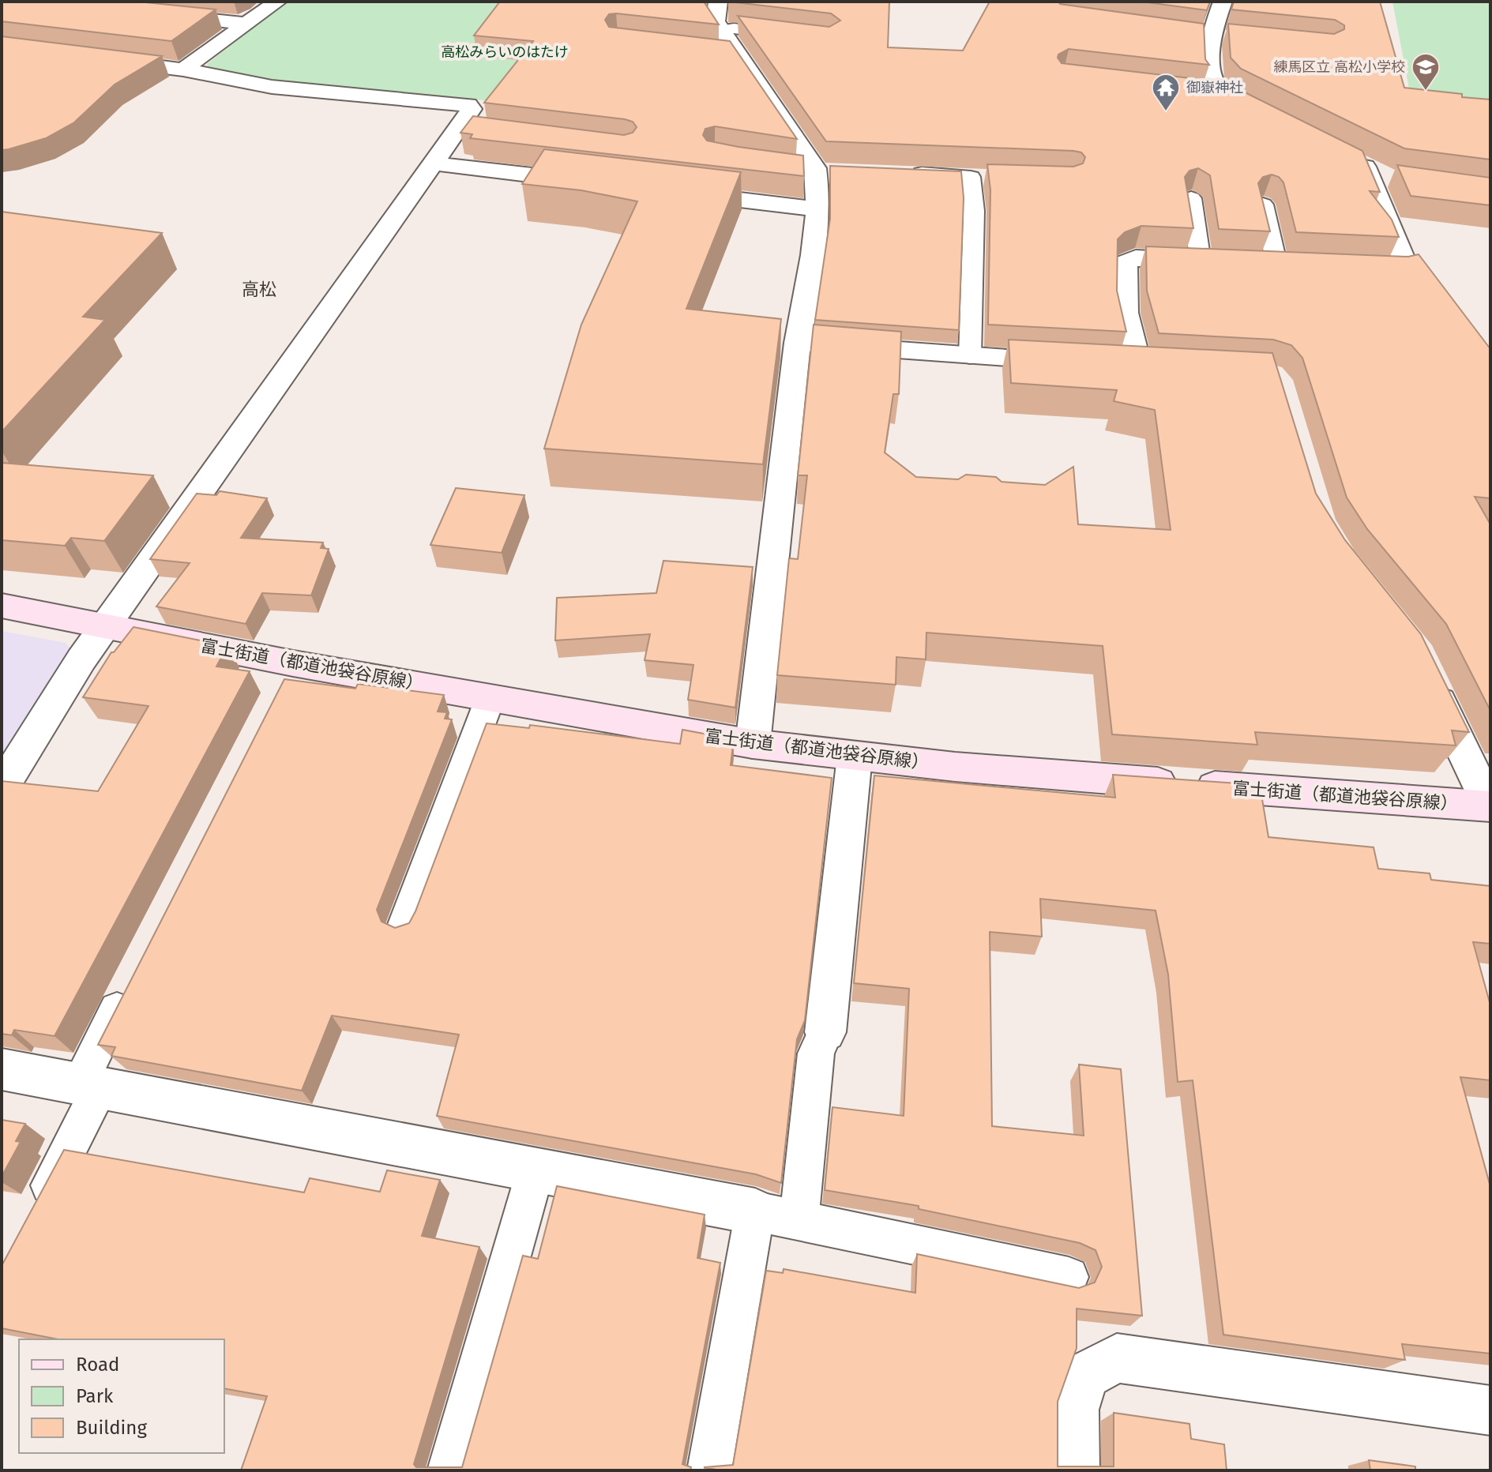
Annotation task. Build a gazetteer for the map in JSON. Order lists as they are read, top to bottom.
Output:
{
  "streets": {
    "main road": ["富士街道（都道池袋谷原線）"]
  },
  "districts": ["高松"],
  "parks": ["高松みらいのはたけ"],
  "places": {
    "school or university": ["練馬区立 高松小学校"],
    "temple": ["御嶽神社"]
  },
  "legend": ["Road", "Park", "Building"]
}
